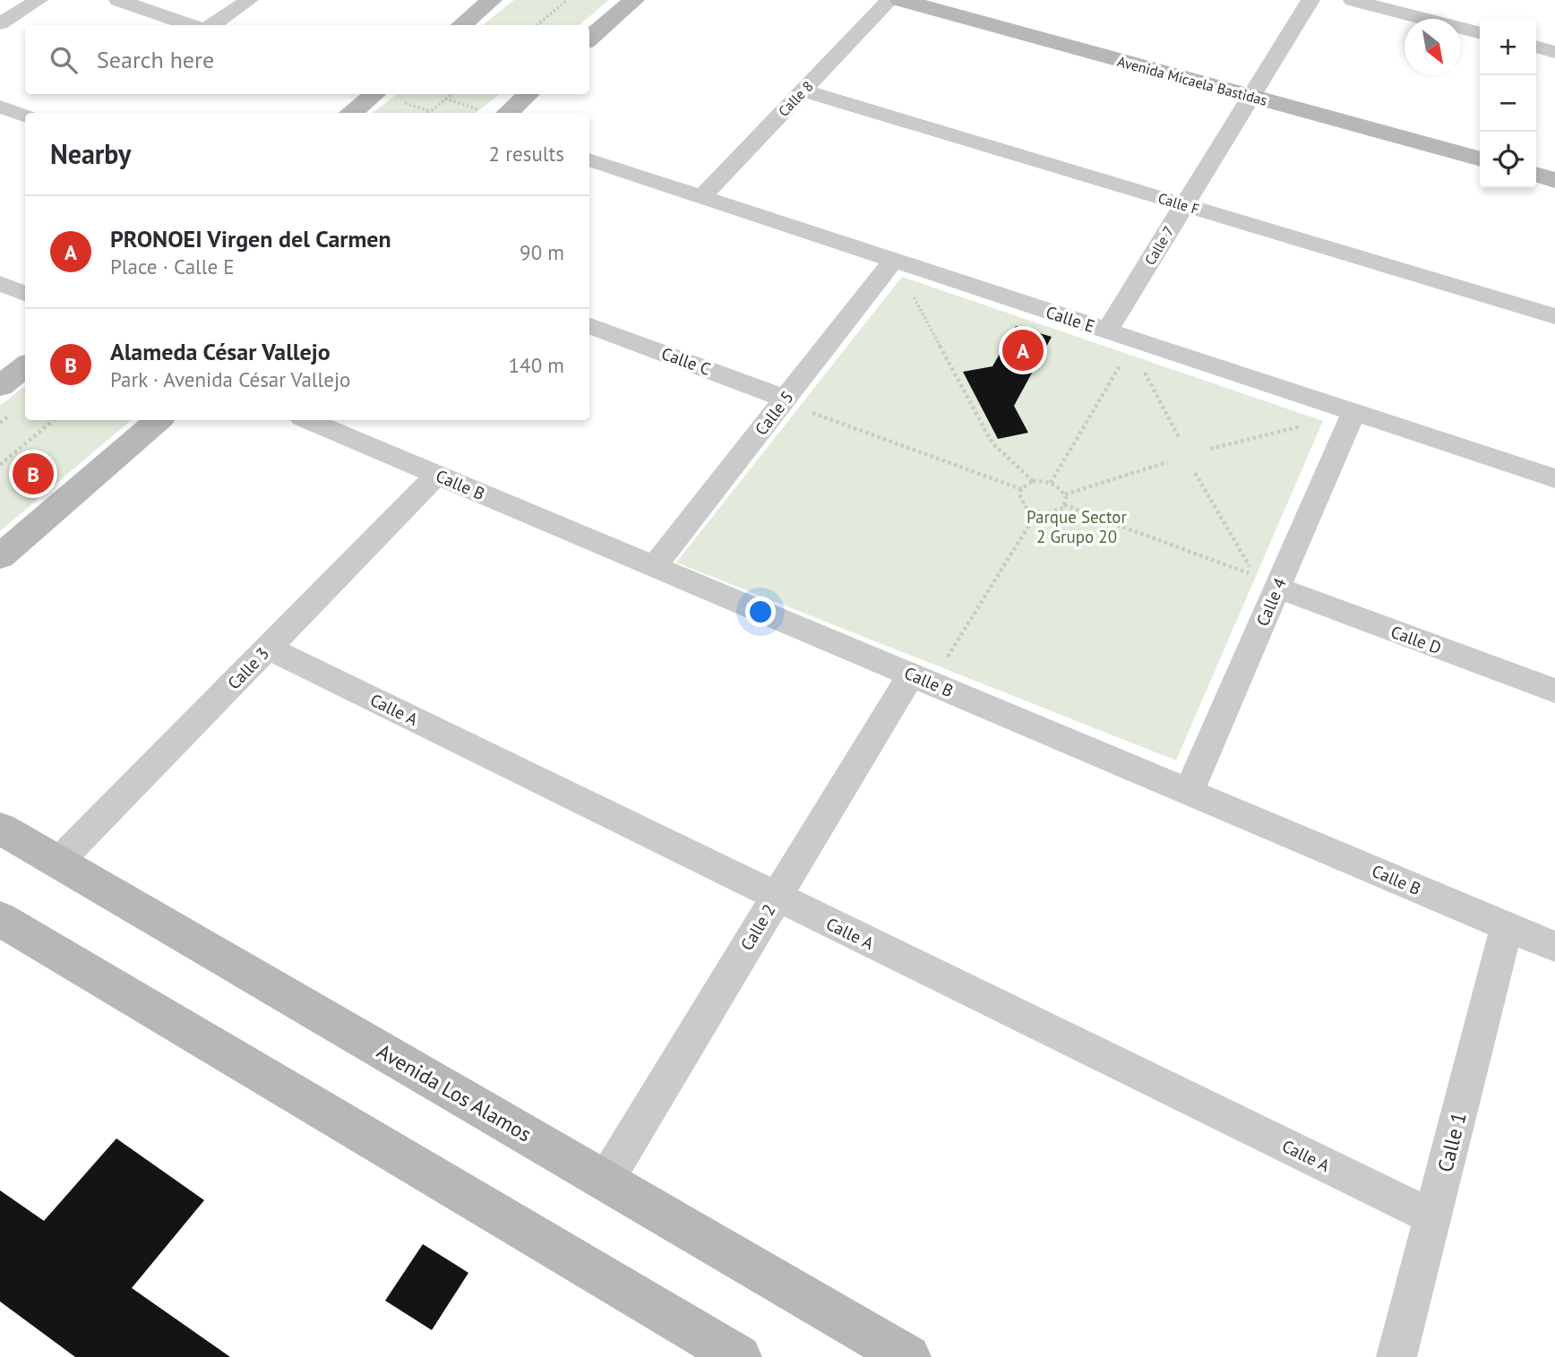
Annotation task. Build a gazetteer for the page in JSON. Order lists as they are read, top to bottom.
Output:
{
  "streets": {
    "street": [
      "Avenida Micaela Bastidas",
      "Calle 8",
      "Calle F",
      "Calle 7",
      "Calle E",
      "Calle C",
      "Calle 5",
      "Calle B",
      "Calle 4",
      "Calle D",
      "Calle 3",
      "Calle A",
      "Calle 2",
      "Avenida Los Alamos",
      "Calle 1"
    ]
  },
  "crossings": [
    ["Avenida Micaela Bastidas", "Calle 7"],
    ["Calle 8", "Calle F"],
    ["Calle 8", "Calle E"],
    ["Calle F", "Calle 7"],
    ["Calle 7", "Calle E"],
    ["Calle E", "Calle 5"],
    ["Calle E", "Calle 4"],
    ["Calle C", "Calle 5"],
    ["Calle 5", "Calle B"],
    ["Calle B", "Calle 4"],
    ["Calle B", "Calle 3"],
    ["Calle B", "Calle 2"],
    ["Calle B", "Calle 1"],
    ["Calle 4", "Calle D"],
    ["Calle 3", "Calle A"],
    ["Calle 3", "Avenida Los Alamos"],
    ["Calle A", "Calle 2"],
    ["Calle A", "Calle 1"],
    ["Calle 2", "Avenida Los Alamos"]
  ],
  "parks": ["Parque Sector 2 Grupo 20"],
  "north": "bottom right",
  "page": {
    "map_buttons": ["+", "−"],
    "search": "Search here",
    "heading": ["Nearby", "2 results"],
    "list": [
      {
        "mark": "A",
        "name": "PRONOEI Virgen del Carmen",
        "note": "Place · Calle E",
        "value": "90 m"
      },
      {
        "mark": "B",
        "name": "Alameda César Vallejo",
        "note": "Park · Avenida César Vallejo",
        "value": "140 m"
      }
    ],
    "pins": ["A", "B"]
  }
}
